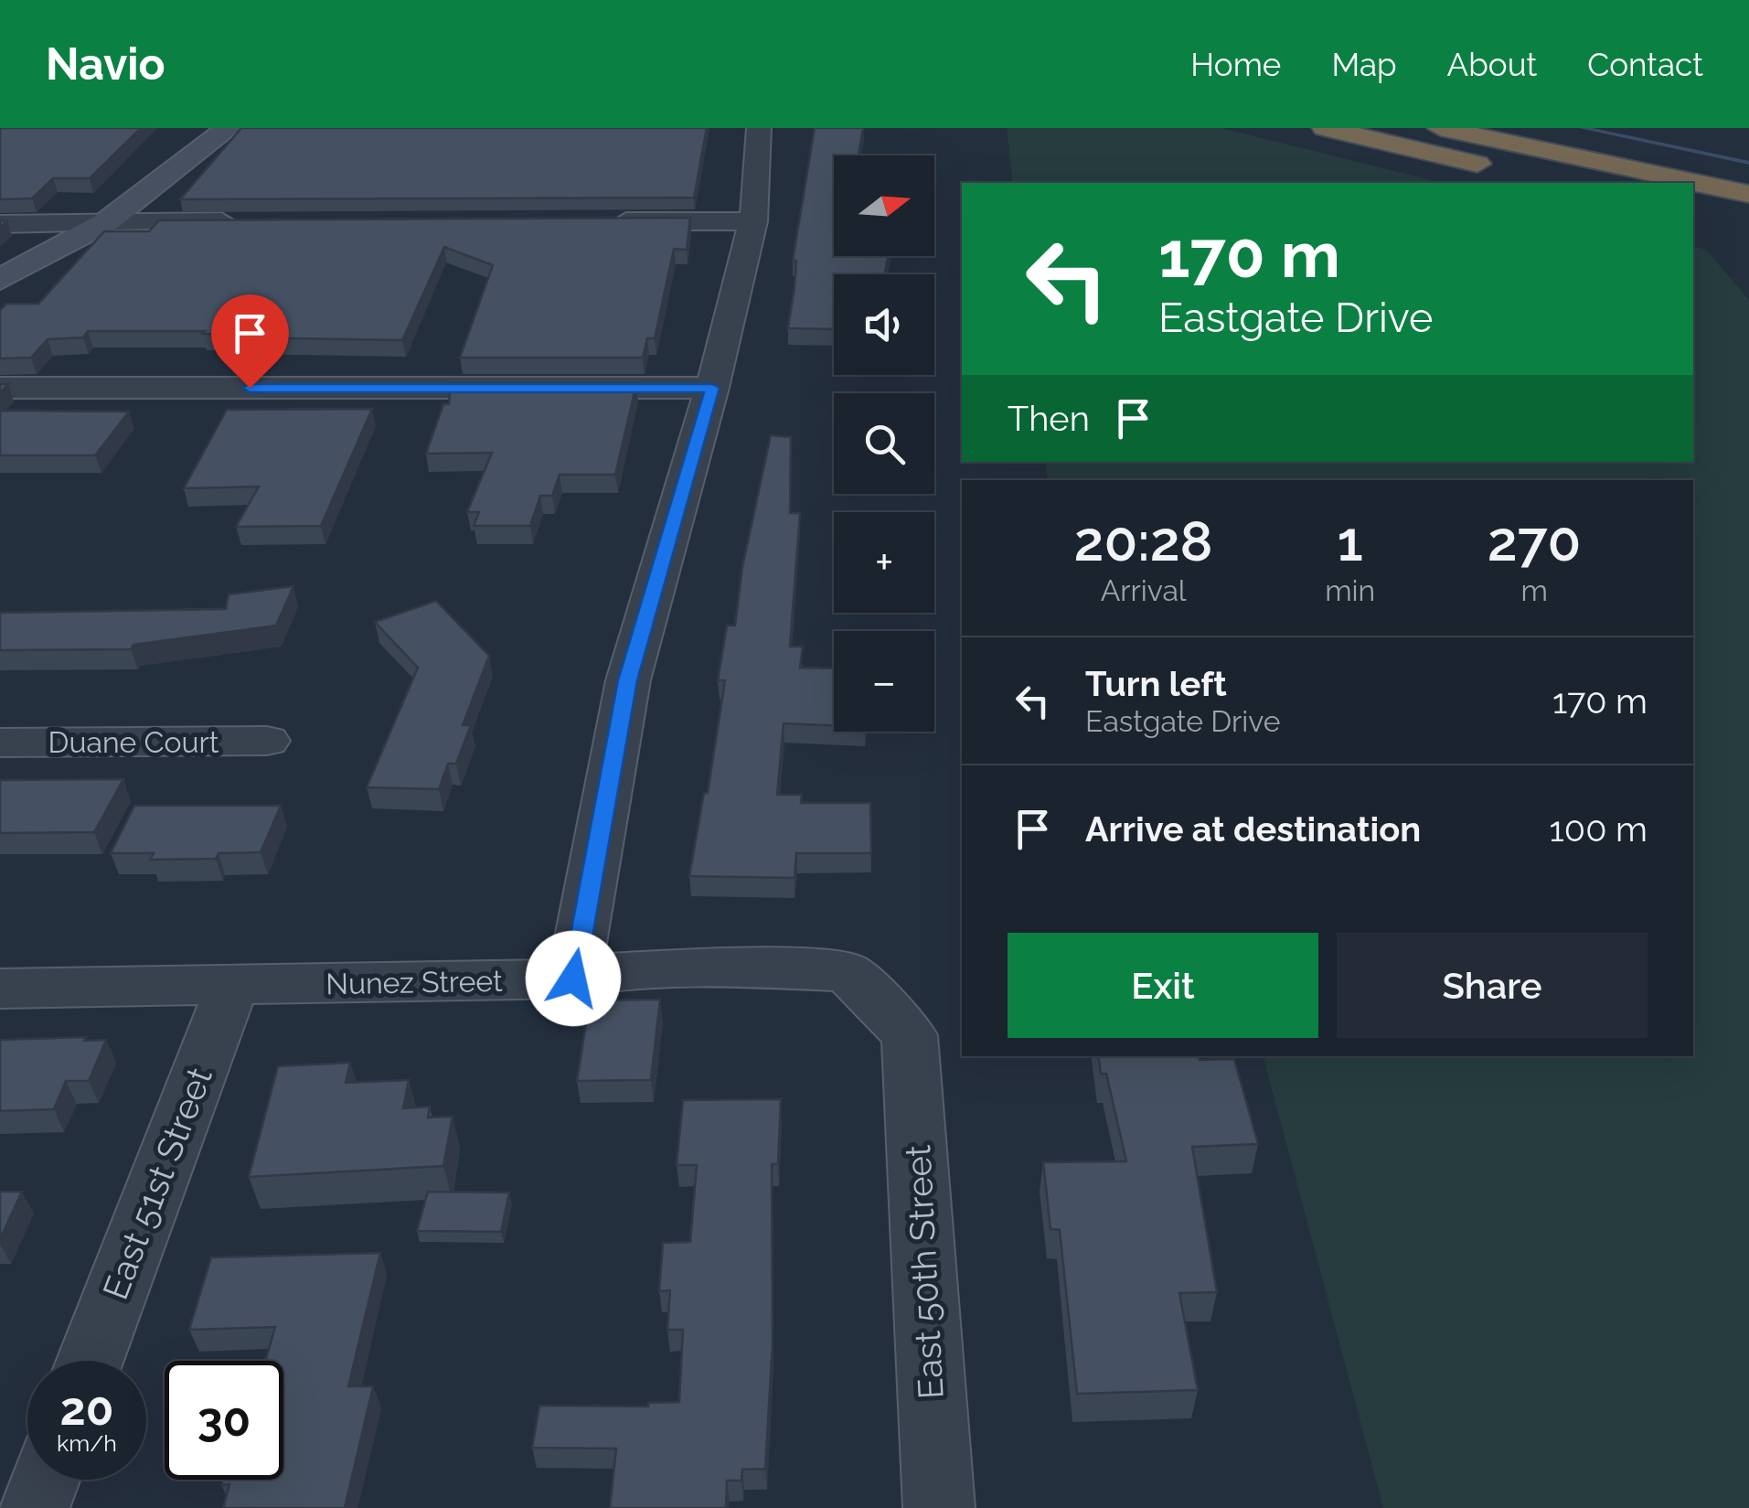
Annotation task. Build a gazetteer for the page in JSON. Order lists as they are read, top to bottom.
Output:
{
  "streets": {
    "street": [
      "Duane Court",
      "Nunez Street",
      "East 51st Street",
      "East 50th Street"
    ]
  },
  "crossings": [
    ["Nunez Street", "East 51st Street"],
    ["Nunez Street", "East 50th Street"]
  ],
  "north": "right",
  "page": {
    "header": "Navio",
    "nav": [
      "Home",
      "Map",
      "About",
      "Contact"
    ],
    "map_buttons": ["+", "−"],
    "turn": ["170 m", "Eastgate Drive"],
    "then": "Then",
    "eta": [
      "20:28",
      "Arrival",
      "1",
      "min",
      "270",
      "m"
    ],
    "list": [
      {
        "name": "Turn left",
        "note": "Eastgate Drive",
        "value": "170 m"
      },
      {
        "name": "Arrive at destination",
        "value": "100 m"
      }
    ],
    "buttons": ["Exit", "Share"],
    "speed": "20 km/h",
    "limit": "30"
  }
}
